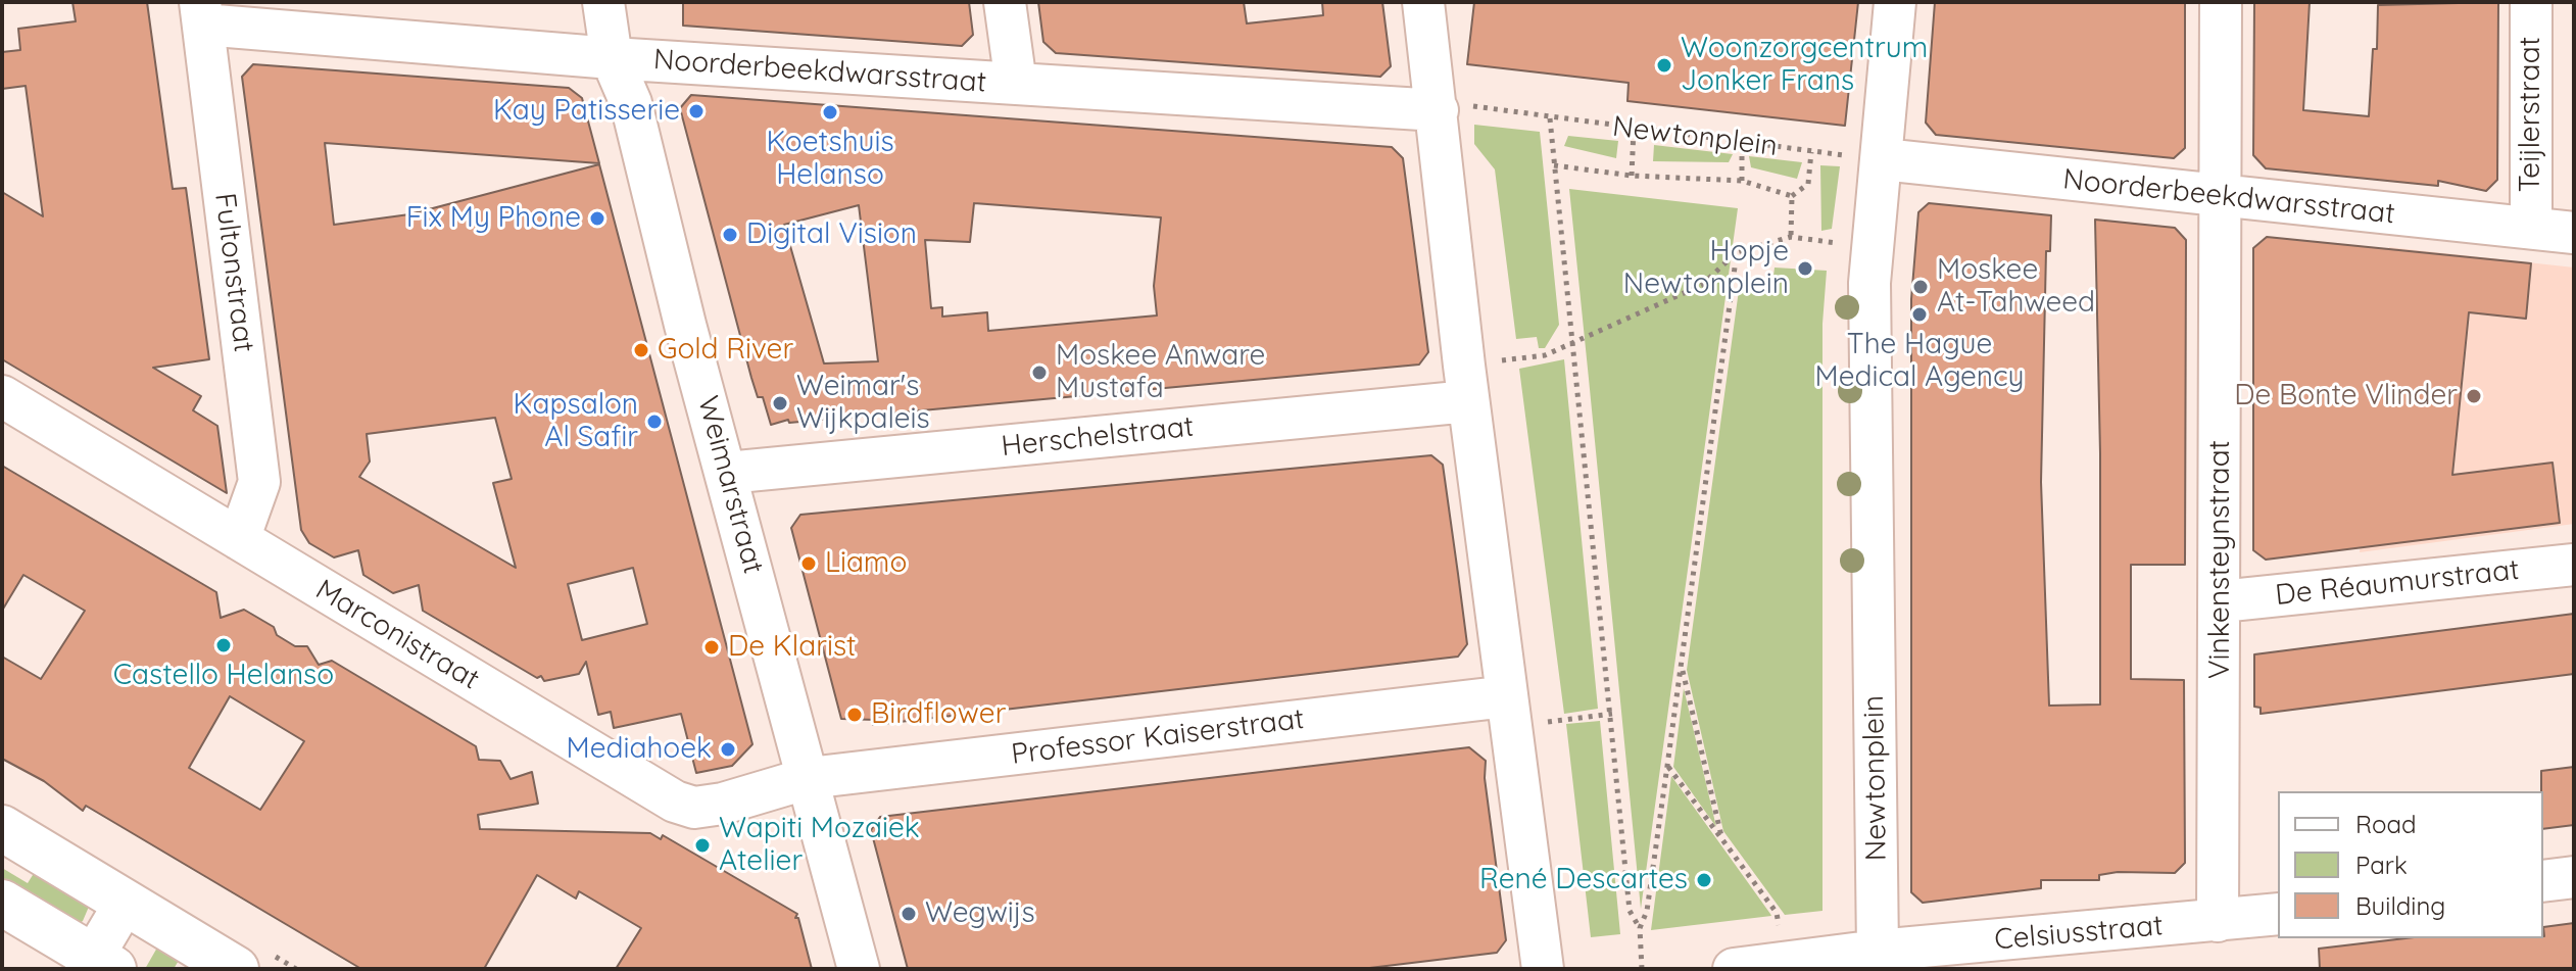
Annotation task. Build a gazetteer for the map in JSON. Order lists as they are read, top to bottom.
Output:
{
  "streets": {
    "street": [
      "Noorderbeekdwarsstraat",
      "Teijlerstraat",
      "Newtonplein",
      "Fultonstraat",
      "Herschelstraat",
      "Weimarstraat",
      "Vinkensteynstraat",
      "De Réaumurstraat",
      "Marconistraat",
      "Professor Kaiserstraat",
      "Celsiusstraat"
    ]
  },
  "crossings": [
    ["Noorderbeekdwarsstraat", "Teijlerstraat"],
    ["Noorderbeekdwarsstraat", "Newtonplein"],
    ["Noorderbeekdwarsstraat", "Fultonstraat"],
    ["Noorderbeekdwarsstraat", "Weimarstraat"],
    ["Noorderbeekdwarsstraat", "Vinkensteynstraat"],
    ["Newtonplein", "Celsiusstraat"],
    ["Fultonstraat", "Marconistraat"],
    ["Herschelstraat", "Weimarstraat"],
    ["Weimarstraat", "Marconistraat"],
    ["Weimarstraat", "Professor Kaiserstraat"],
    ["Vinkensteynstraat", "De Réaumurstraat"],
    ["Vinkensteynstraat", "Celsiusstraat"],
    ["Marconistraat", "Professor Kaiserstraat"]
  ],
  "places": [
    "Woonzorgcentrum Jonker Frans",
    "Kay Patisserie",
    "Koetshuis Helanso",
    "Fix My Phone",
    "Digital Vision",
    "Hopje Newtonplein",
    "Moskee At-Tahweed",
    "The Hague Medical Agency",
    "Gold River",
    "Moskee Anware Mustafa",
    "De Bonte Vlinder",
    "Weimar's Wijkpaleis",
    "Kapsalon Al Safir",
    "Liamo",
    "Castello Helanso",
    "De Klarist",
    "Birdflower",
    "Mediahoek",
    "Wapiti Mozaiek Atelier",
    "René Descartes",
    "Wegwijs"
  ],
  "legend": ["Road", "Park", "Building"]
}
